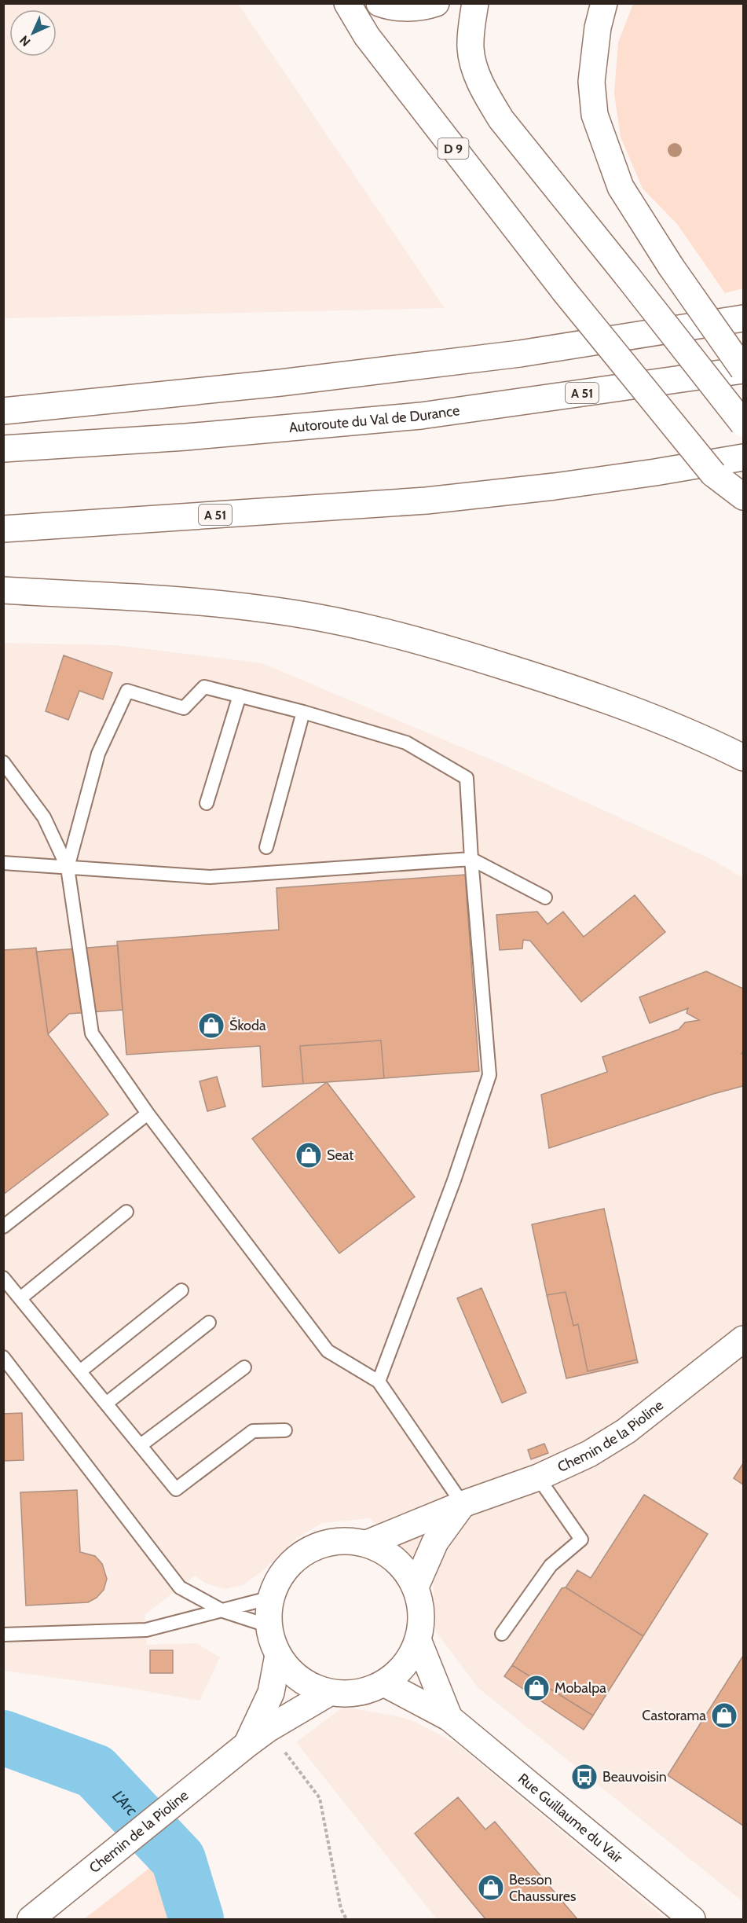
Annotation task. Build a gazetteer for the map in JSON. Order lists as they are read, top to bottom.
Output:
{
  "streets": {
    "main road": [
      "D 9",
      "A 51",
      "Autoroute du Val de Durance",
      "Chemin de la Pioline",
      "Rue Guillaume du Vair"
    ]
  },
  "crossings": [
    ["Chemin de la Pioline", "Rue Guillaume du Vair"]
  ],
  "water": ["L'Arc"],
  "places": {
    "shop": [
      "Škoda",
      "Seat",
      "Mobalpa",
      "Castorama",
      "Besson Chaussures"
    ],
    "bus stop": ["Beauvoisin"]
  },
  "north": "bottom left"
}
